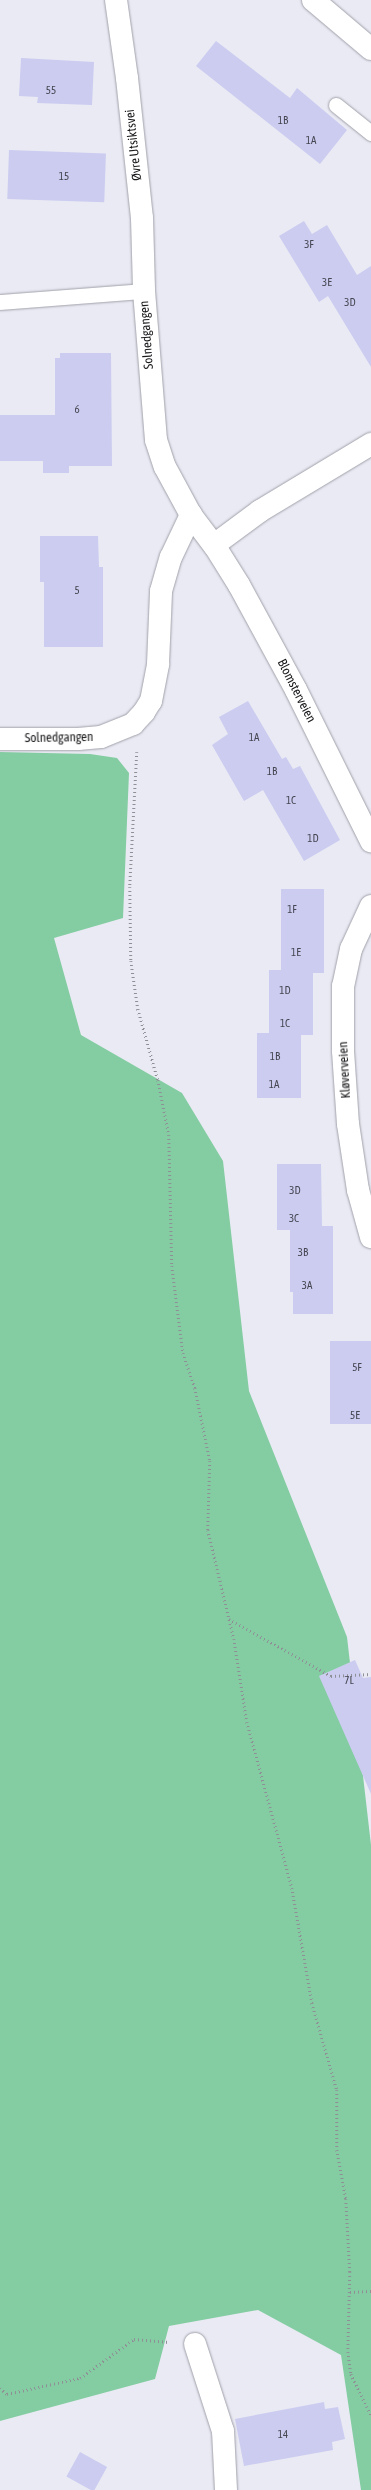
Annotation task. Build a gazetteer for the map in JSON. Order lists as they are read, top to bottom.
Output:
{
  "streets": {
    "street": [
      "Øvre Utsiktsvei",
      "Solnedgangen",
      "Blomsterveien",
      "Kløverveien"
    ]
  },
  "crossings": [
    ["Øvre Utsiktsvei", "Solnedgangen"],
    ["Solnedgangen", "Blomsterveien"]
  ],
  "house_numbers": [
    "55",
    "1B",
    "1A",
    "15",
    "3F",
    "3E",
    "3D",
    "6",
    "5",
    "1A",
    "1B",
    "1C",
    "1D",
    "1F",
    "1E",
    "1D",
    "1C",
    "1B",
    "1A",
    "3D",
    "3C",
    "3B",
    "3A",
    "5F",
    "5E",
    "7L",
    "14"
  ]
}
